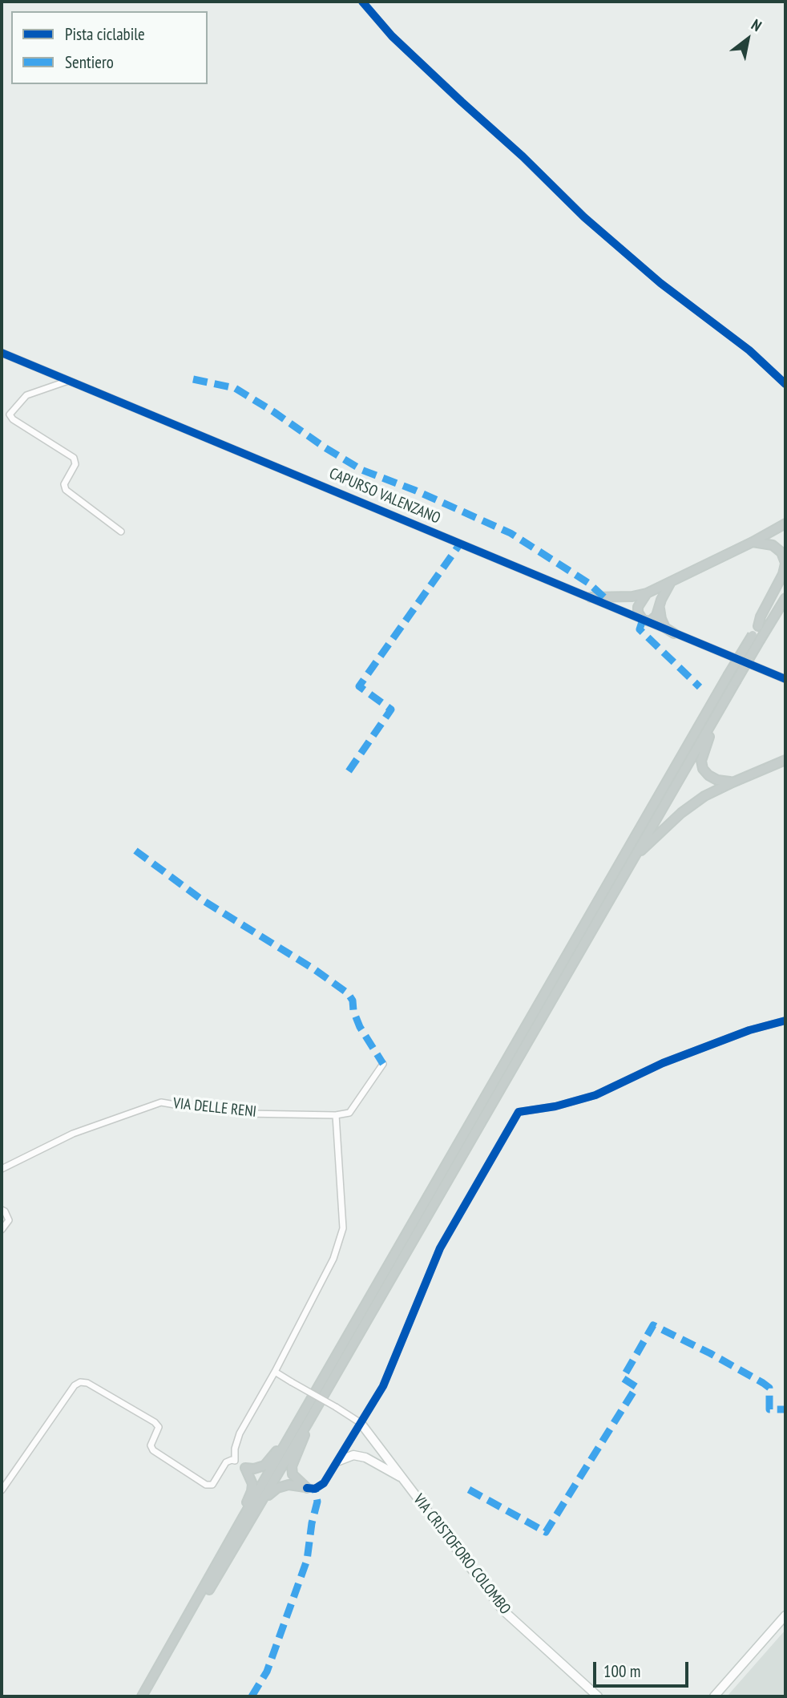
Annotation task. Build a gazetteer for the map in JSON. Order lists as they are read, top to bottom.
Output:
{
  "streets": {
    "main road": ["VIA CRISTOFORO COLOMBO"],
    "street": ["CAPURSO VALENZANO", "VIA DELLE RENI"]
  },
  "legend": ["Pista ciclabile", "Sentiero"],
  "scale_bar": "100 m",
  "north": "top right"
}
